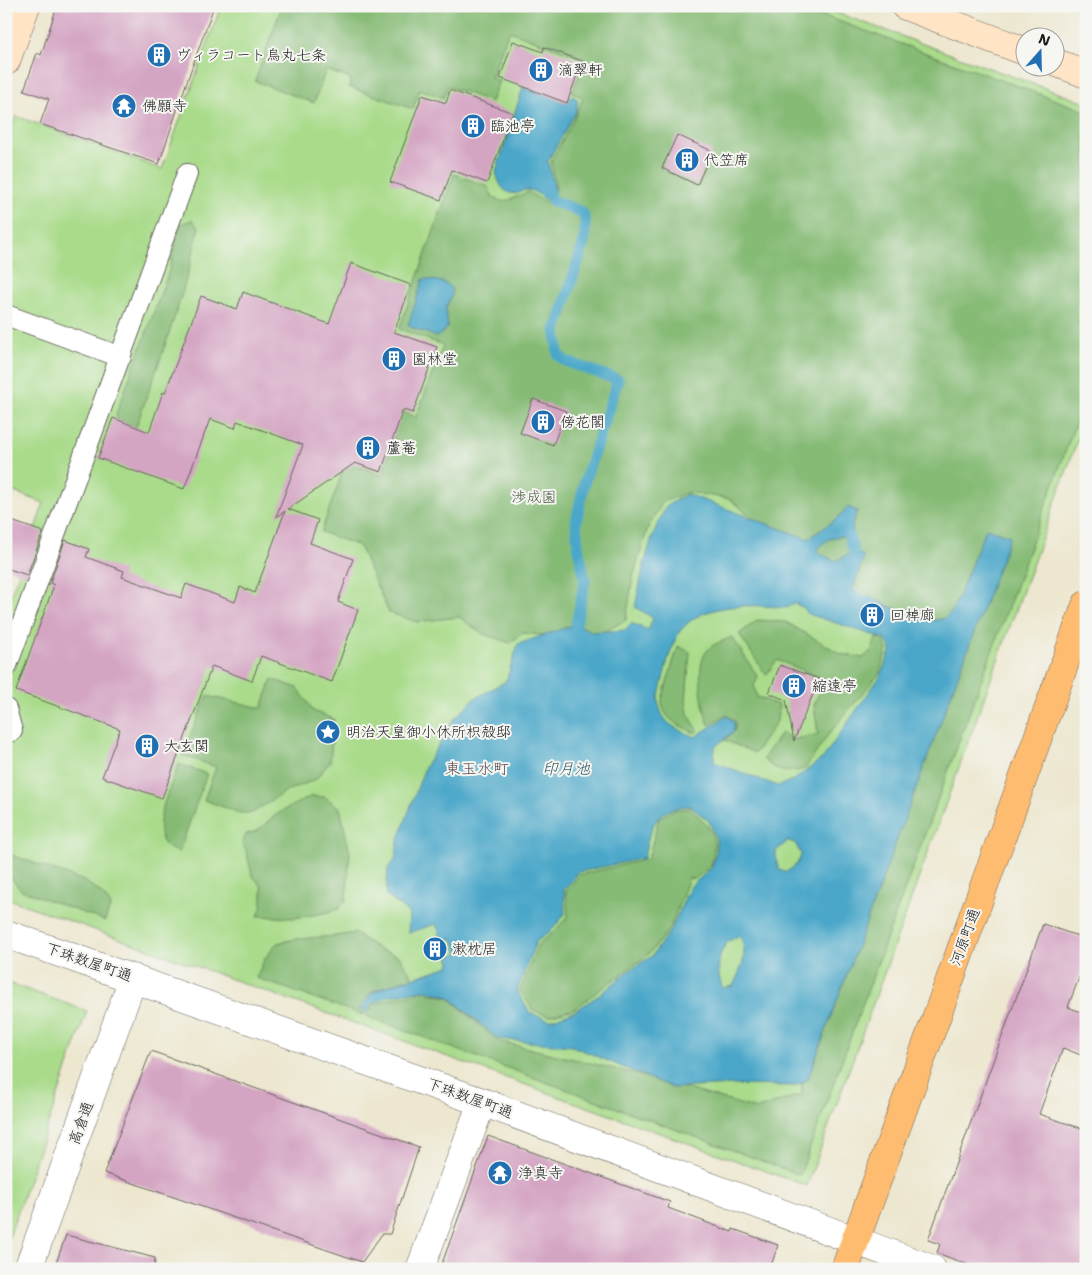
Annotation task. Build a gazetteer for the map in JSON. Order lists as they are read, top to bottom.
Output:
{
  "streets": {
    "main road": ["河原町通"],
    "street": ["下珠数屋町通", "高倉通"]
  },
  "crossings": [
    ["河原町通", "下珠数屋町通"],
    ["下珠数屋町通", "高倉通"]
  ],
  "districts": ["東玉水町"],
  "water": ["印月池"],
  "parks": ["渉成園"],
  "places": {
    "building": [
      "ヴィラコート烏丸七条",
      "滴翠軒",
      "臨池亭",
      "代笠席",
      "園林堂",
      "傍花閣",
      "蘆菴",
      "回棹廊",
      "縮遠亭",
      "大玄関",
      "漱枕居"
    ],
    "temple": ["佛願寺", "浄真寺"],
    "place": ["明治天皇御小休所枳殻邸"]
  },
  "north": "top"
}
